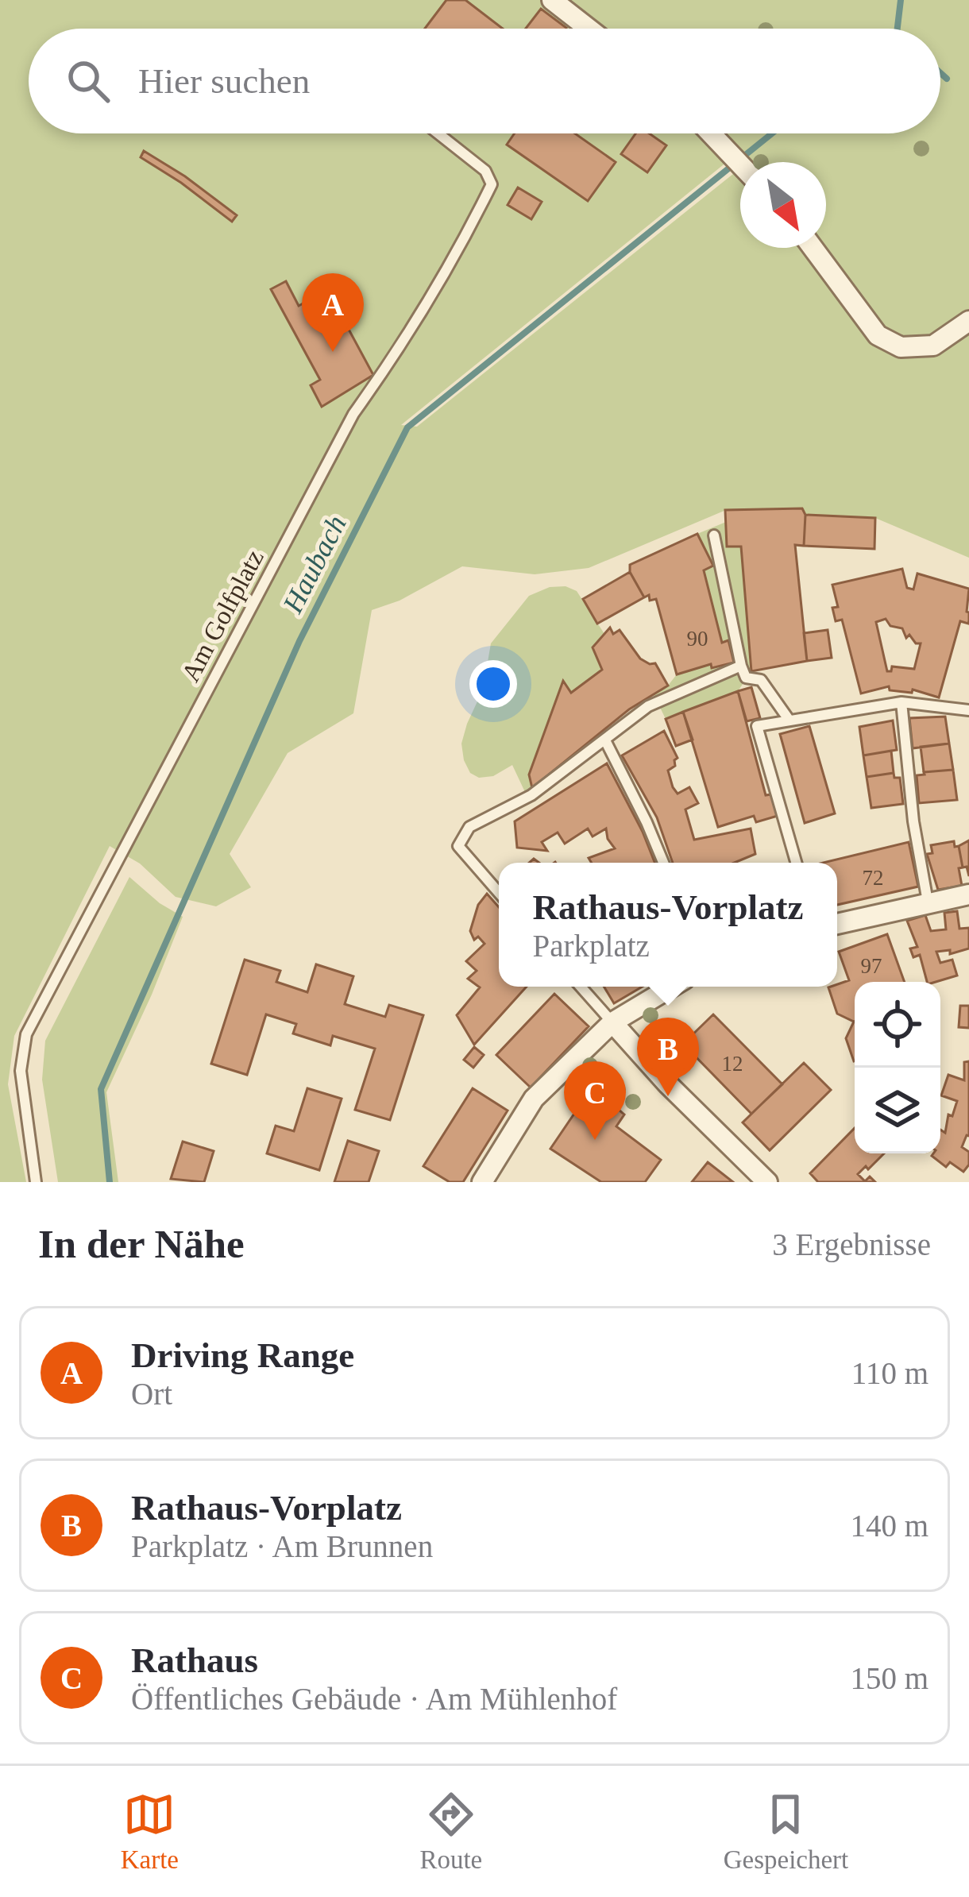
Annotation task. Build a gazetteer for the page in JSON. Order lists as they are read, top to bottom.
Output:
{
  "streets": {
    "lane": ["Am Golfplatz"]
  },
  "water": ["Haubach"],
  "house_numbers": [
    "90",
    "72",
    "97",
    "12"
  ],
  "north": "bottom right",
  "page": {
    "search": "Hier suchen",
    "pins": ["A", "B", "C"],
    "popup": ["Rathaus-Vorplatz", "Parkplatz"],
    "heading": ["In der Nähe", "3 Ergebnisse"],
    "list": [
      {
        "mark": "A",
        "name": "Driving Range",
        "note": "Ort",
        "value": "110 m"
      },
      {
        "mark": "B",
        "name": "Rathaus-Vorplatz",
        "note": "Parkplatz · Am Brunnen",
        "value": "140 m"
      },
      {
        "mark": "C",
        "name": "Rathaus",
        "note": "Öffentliches Gebäude · Am Mühlenhof",
        "value": "150 m"
      }
    ],
    "nav": ["Karte", "Route", "Gespeichert"]
  }
}
